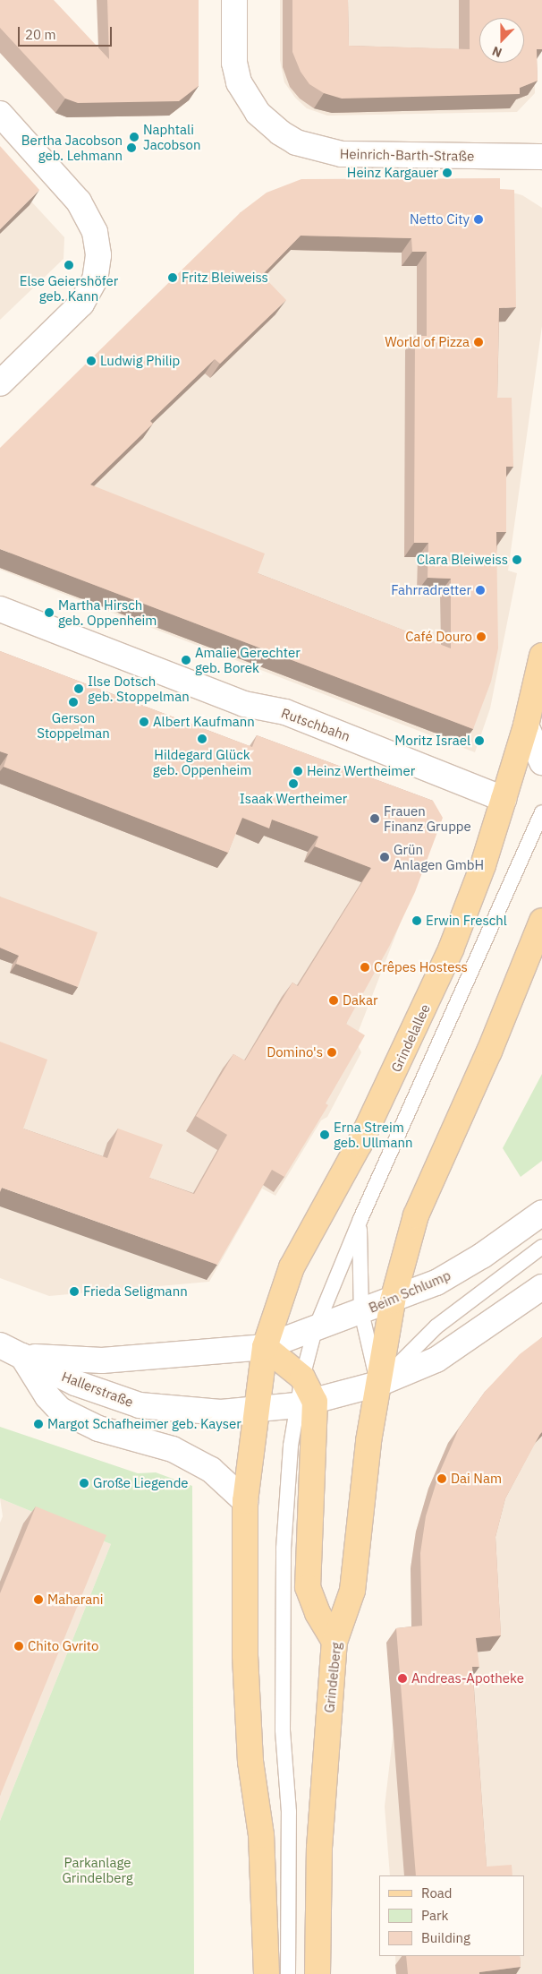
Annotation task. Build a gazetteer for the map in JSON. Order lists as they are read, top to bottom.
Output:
{
  "streets": {
    "main road": [
      "Heinrich-Barth-Straße",
      "Rutschbahn",
      "Grindelallee",
      "Beim Schlump",
      "Hallerstraße",
      "Grindelberg"
    ]
  },
  "crossings": [
    ["Rutschbahn", "Grindelallee"],
    ["Grindelallee", "Beim Schlump"],
    ["Grindelallee", "Hallerstraße"],
    ["Beim Schlump", "Hallerstraße"]
  ],
  "parks": ["Parkanlage Grindelberg"],
  "places": [
    "Naphtali Jacobson",
    "Bertha Jacobson geb. Lehmann",
    "Heinz Kargauer",
    "Netto City",
    "Else Geiershöfer geb. Kann",
    "Fritz Bleiweiss",
    "World of Pizza",
    "Ludwig Philip",
    "Clara Bleiweiss",
    "Fahrradretter",
    "Martha Hirsch geb. Oppenheim",
    "Café Douro",
    "Amalie Gerechter geb. Borek",
    "Ilse Dotsch geb. Stoppelman",
    "Gerson Stoppelman",
    "Albert Kaufmann",
    "Hildegard Glück geb. Oppenheim",
    "Moritz Israel",
    "Heinz Wertheimer",
    "Isaak Wertheimer",
    "Frauen Finanz Gruppe",
    "Grün Anlagen GmbH",
    "Erwin Freschl",
    "Crêpes Hostess",
    "Dakar",
    "Domino's",
    "Erna Streim geb. Ullmann",
    "Frieda Seligmann",
    "Margot Schafheimer geb. Kayser",
    "Dai Nam",
    "Große Liegende",
    "Maharani",
    "Chito Gvrito",
    "Andreas-Apotheke"
  ],
  "legend": ["Road", "Park", "Building"],
  "scale_bar": "20 m",
  "north": "bottom"
}
